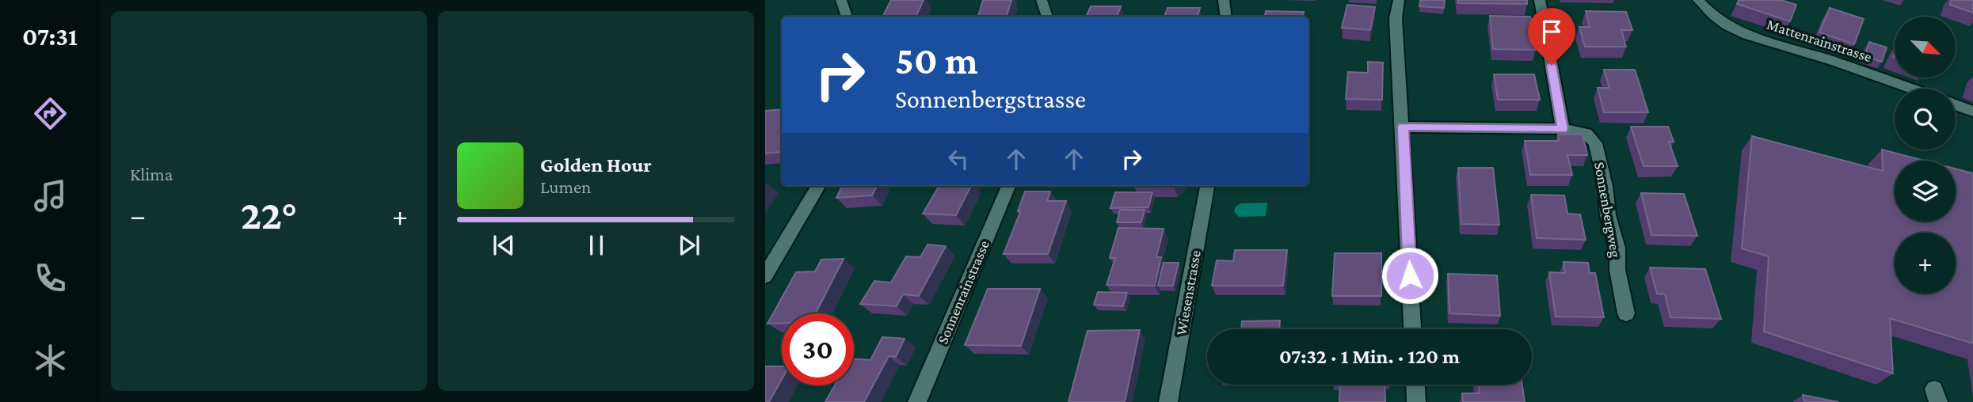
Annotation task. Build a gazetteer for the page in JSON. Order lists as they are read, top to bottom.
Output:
{
  "streets": {
    "street": [
      "Mattenrainstrasse",
      "Sonnenbergweg",
      "Sonnenrainstrasse",
      "Wiesenstrasse"
    ]
  },
  "north": "bottom right",
  "page": {
    "tabs": "07:31",
    "tile": "Klima",
    "map_buttons": "+",
    "turn": ["50 m", "Sonnenbergstrasse"],
    "song": ["Golden Hour", "Lumen"],
    "heat": ["−", "22°", "+"],
    "limit": "30",
    "trip": "07:32 · 1 Min. · 120 m"
  }
}
